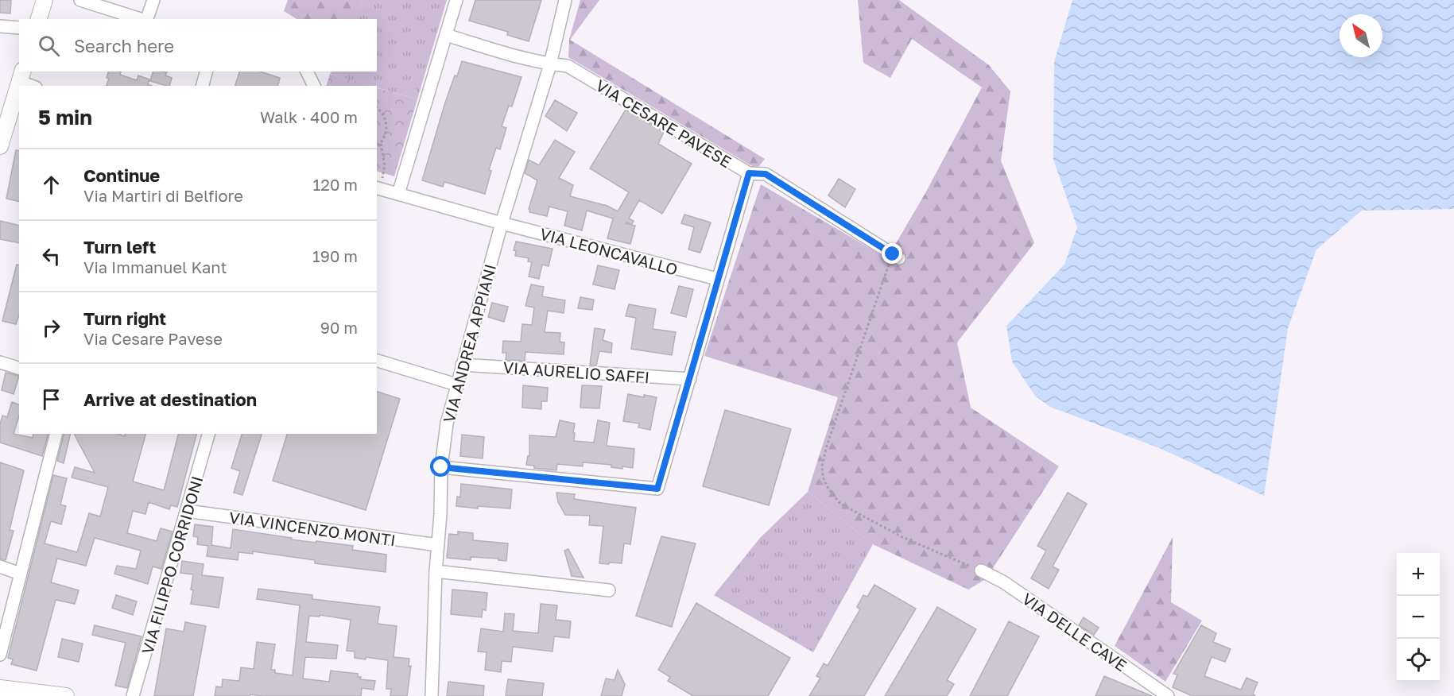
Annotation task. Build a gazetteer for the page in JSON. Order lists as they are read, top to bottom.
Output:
{
  "streets": {
    "street": [
      "VIA CESARE PAVESE",
      "VIA LEONCAVALLO",
      "VIA ANDREA APPIANI",
      "VIA AURELIO SAFFI",
      "VIA VINCENZO MONTI",
      "VIA FILIPPO CORRIDONI",
      "VIA DELLE CAVE"
    ]
  },
  "crossings": [
    ["VIA CESARE PAVESE", "VIA ANDREA APPIANI"],
    ["VIA LEONCAVALLO", "VIA ANDREA APPIANI"],
    ["VIA ANDREA APPIANI", "VIA AURELIO SAFFI"],
    ["VIA ANDREA APPIANI", "VIA VINCENZO MONTI"],
    ["VIA VINCENZO MONTI", "VIA FILIPPO CORRIDONI"]
  ],
  "north": "top left",
  "page": {
    "search": "Search here",
    "heading": ["5 min", "Walk · 400 m"],
    "list": [
      ["Continue", "Via Martiri di Belfiore", "120 m"],
      ["Turn left", "Via Immanuel Kant", "190 m"],
      ["Turn right", "Via Cesare Pavese", "90 m"],
      "Arrive at destination"
    ],
    "map_buttons": ["+", "−"]
  }
}
